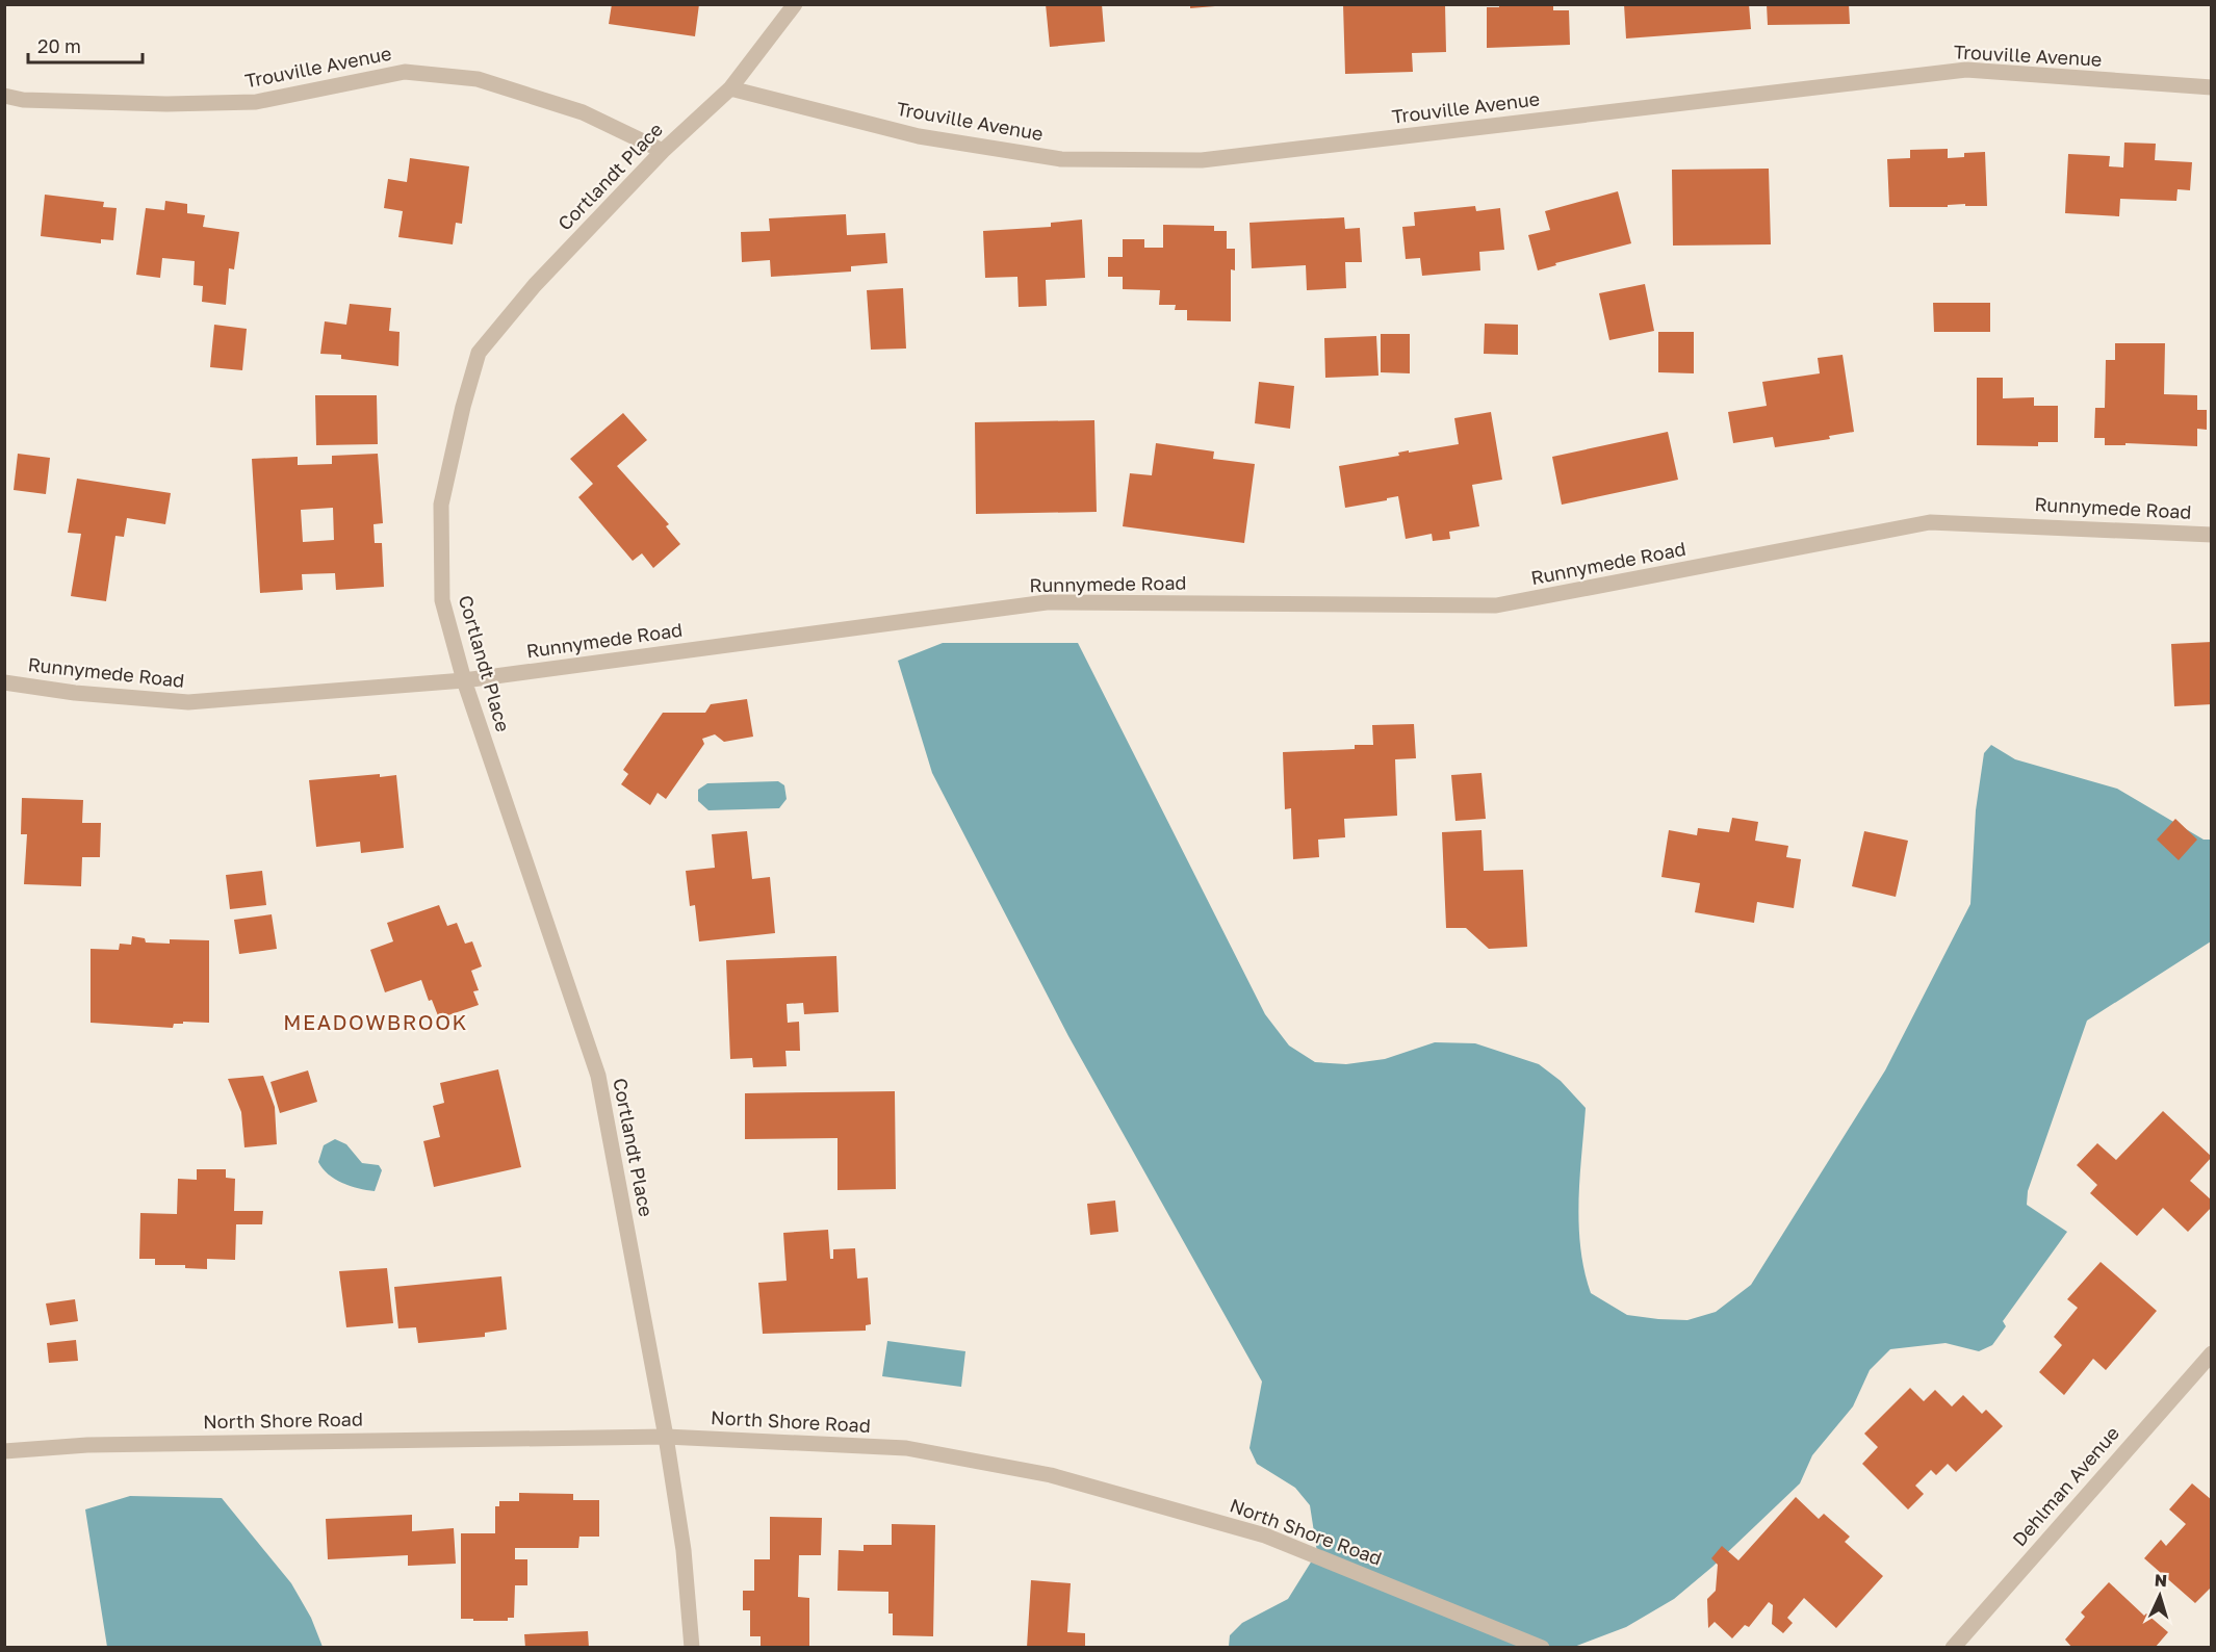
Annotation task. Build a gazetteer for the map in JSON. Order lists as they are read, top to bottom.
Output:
{
  "streets": {
    "street": [
      "Trouville Avenue",
      "Cortlandt Place",
      "Runnymede Road",
      "North Shore Road",
      "Dehlman Avenue"
    ]
  },
  "crossings": [
    ["Trouville Avenue", "Cortlandt Place"],
    ["Cortlandt Place", "Runnymede Road"],
    ["Cortlandt Place", "North Shore Road"]
  ],
  "districts": ["MEADOWBROOK"],
  "scale_bar": "20 m",
  "north": "top"
}
